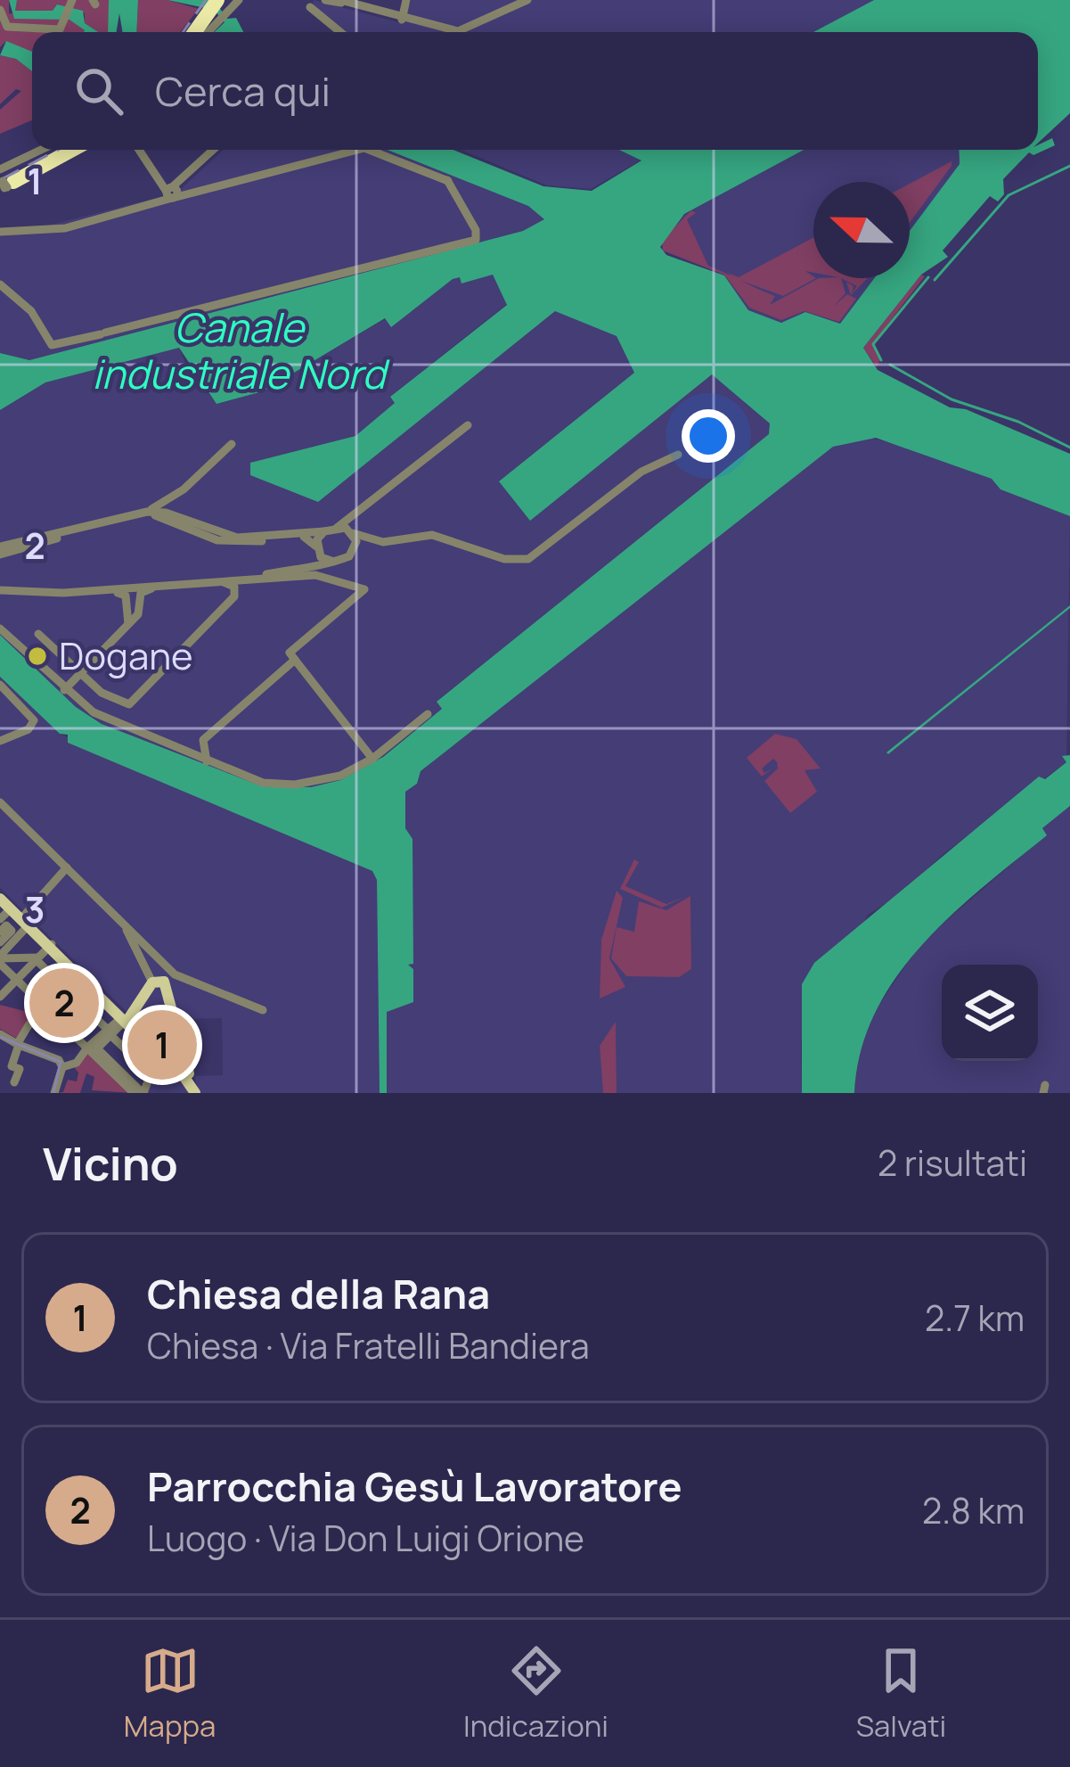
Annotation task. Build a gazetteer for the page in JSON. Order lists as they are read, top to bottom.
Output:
{
  "water": ["Canale industriale Nord"],
  "places": ["Dogane"],
  "north": "left",
  "page": {
    "search": "Cerca qui",
    "pins": ["2", "1"],
    "heading": ["Vicino", "2 risultati"],
    "list": [
      {
        "mark": "1",
        "name": "Chiesa della Rana",
        "note": "Chiesa · Via Fratelli Bandiera",
        "value": "2.7 km"
      },
      {
        "mark": "2",
        "name": "Parrocchia Gesù Lavoratore",
        "note": "Luogo · Via Don Luigi Orione",
        "value": "2.8 km"
      }
    ],
    "nav": ["Mappa", "Indicazioni", "Salvati"]
  },
  "grid": {
    "rows": ["1", "2", "3"]
  }
}
